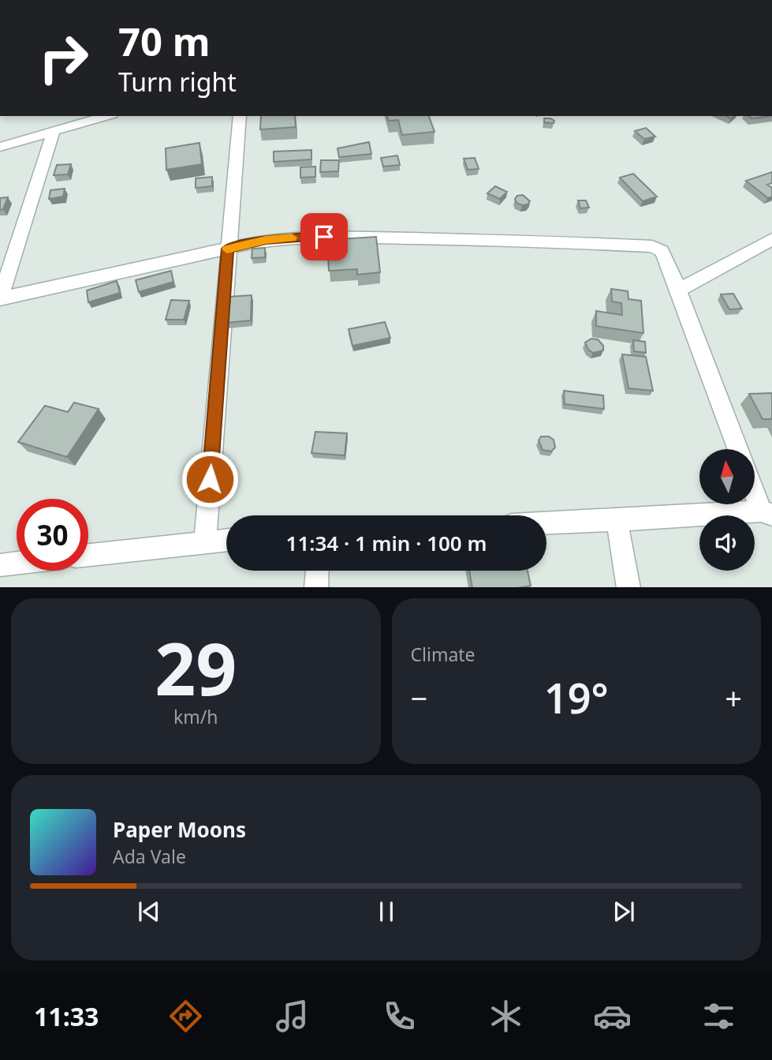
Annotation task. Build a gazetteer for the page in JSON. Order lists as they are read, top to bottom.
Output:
{
  "north": "top",
  "page": {
    "turn": ["70 m", "Turn right"],
    "limit": "30",
    "trip": "11:34 · 1 min · 100 m",
    "tile": [
      ["29", "km/h"],
      "Climate"
    ],
    "heat": ["−", "19°", "+"],
    "song": ["Paper Moons", "Ada Vale"],
    "tabs": "11:33"
  }
}
